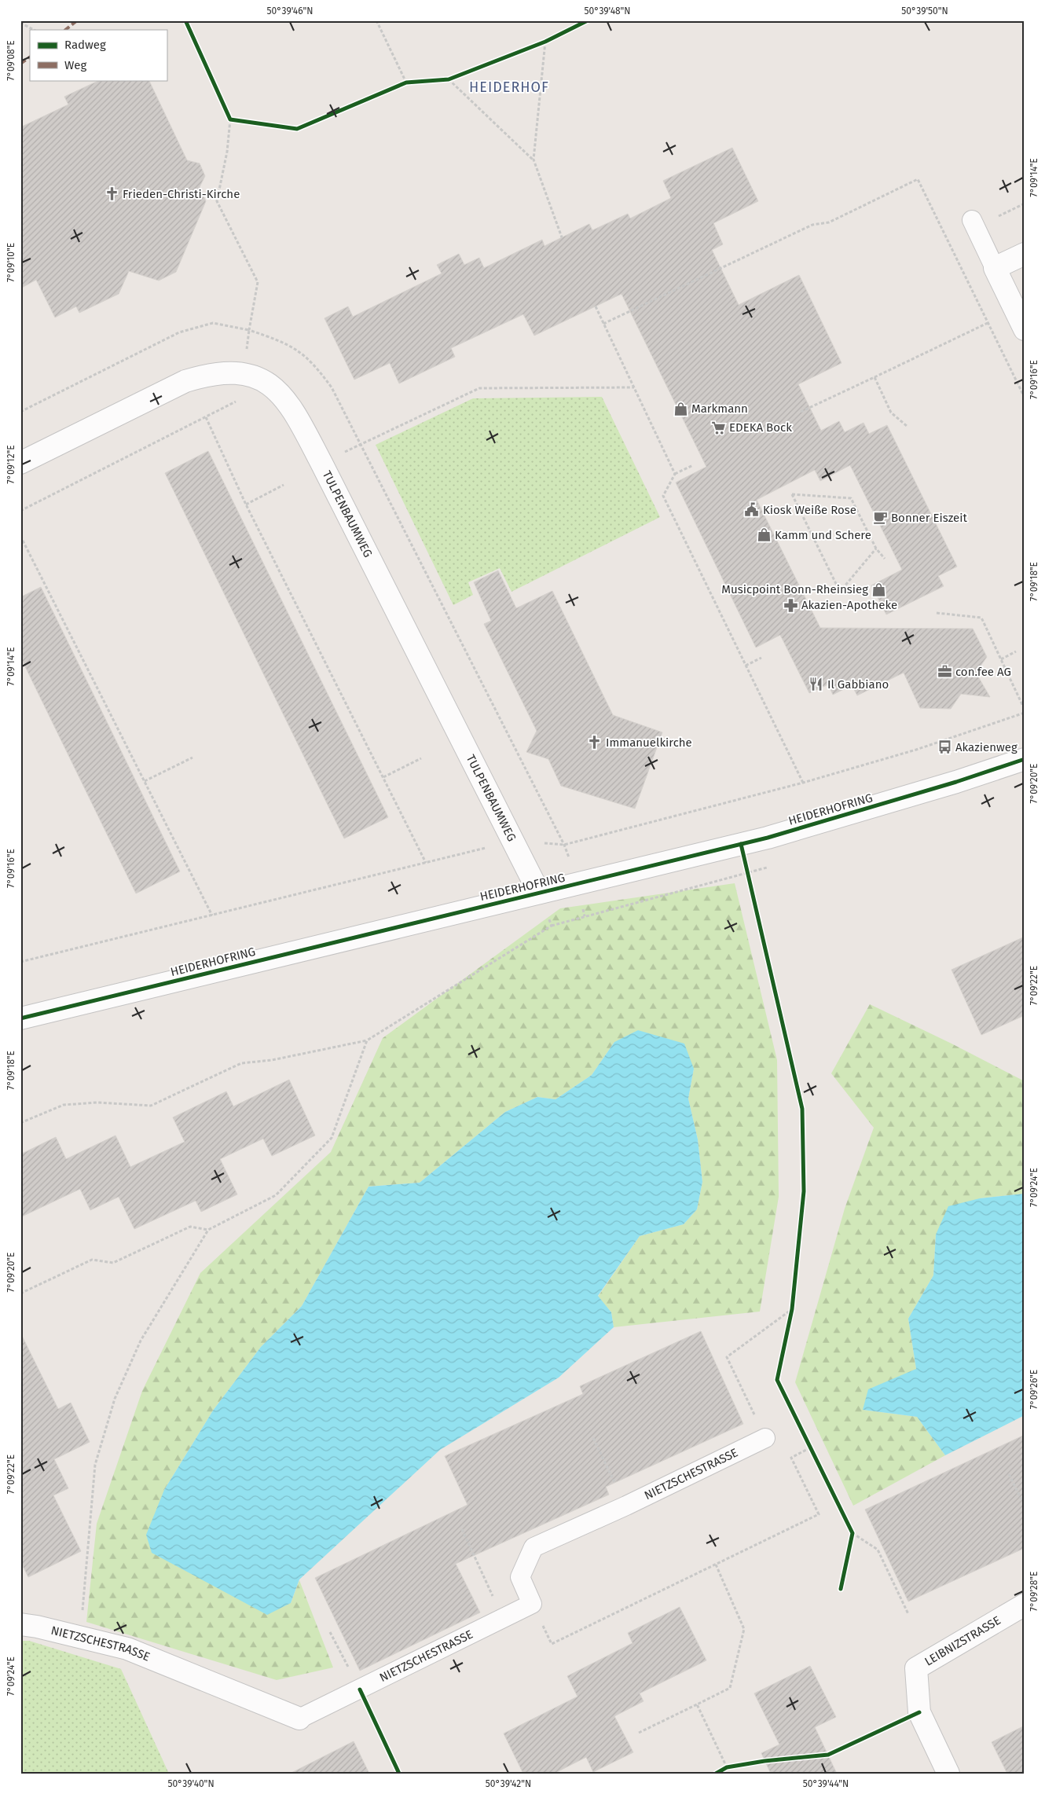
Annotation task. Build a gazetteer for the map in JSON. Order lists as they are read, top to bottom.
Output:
{
  "streets": {
    "street": [
      "TULPENBAUMWEG",
      "HEIDERHOFRING",
      "NIETZSCHESTRASSE",
      "LEIBNIZSTRASSE"
    ]
  },
  "crossings": [
    ["TULPENBAUMWEG", "HEIDERHOFRING"]
  ],
  "districts": ["HEIDERHOF"],
  "places": {
    "church": ["Frieden-Christi-Kirche", "Immanuelkirche"],
    "shop": ["Markmann", "Kamm und Schere", "Musicpoint Bonn-Rheinsieg"],
    "supermarket": ["EDEKA Bock"],
    "public building": ["Kiosk Weiße Rose"],
    "cafe": ["Bonner Eiszeit"],
    "pharmacy": ["Akazien-Apotheke"],
    "office": ["con.fee AG"],
    "restaurant": ["Il Gabbiano"],
    "bus stop": ["Akazienweg"]
  },
  "legend": ["Radweg", "Weg"],
  "coordinates": [
    "50°39'46\"N",
    "50°39'48\"N",
    "50°39'50\"N",
    "7°09'08\"E",
    "7°09'14\"E",
    "7°09'10\"E",
    "7°09'16\"E",
    "7°09'12\"E",
    "7°09'18\"E",
    "7°09'20\"E",
    "7°09'22\"E",
    "7°09'24\"E",
    "7°09'26\"E",
    "7°09'28\"E",
    "50°39'40\"N",
    "50°39'42\"N",
    "50°39'44\"N"
  ]
}
